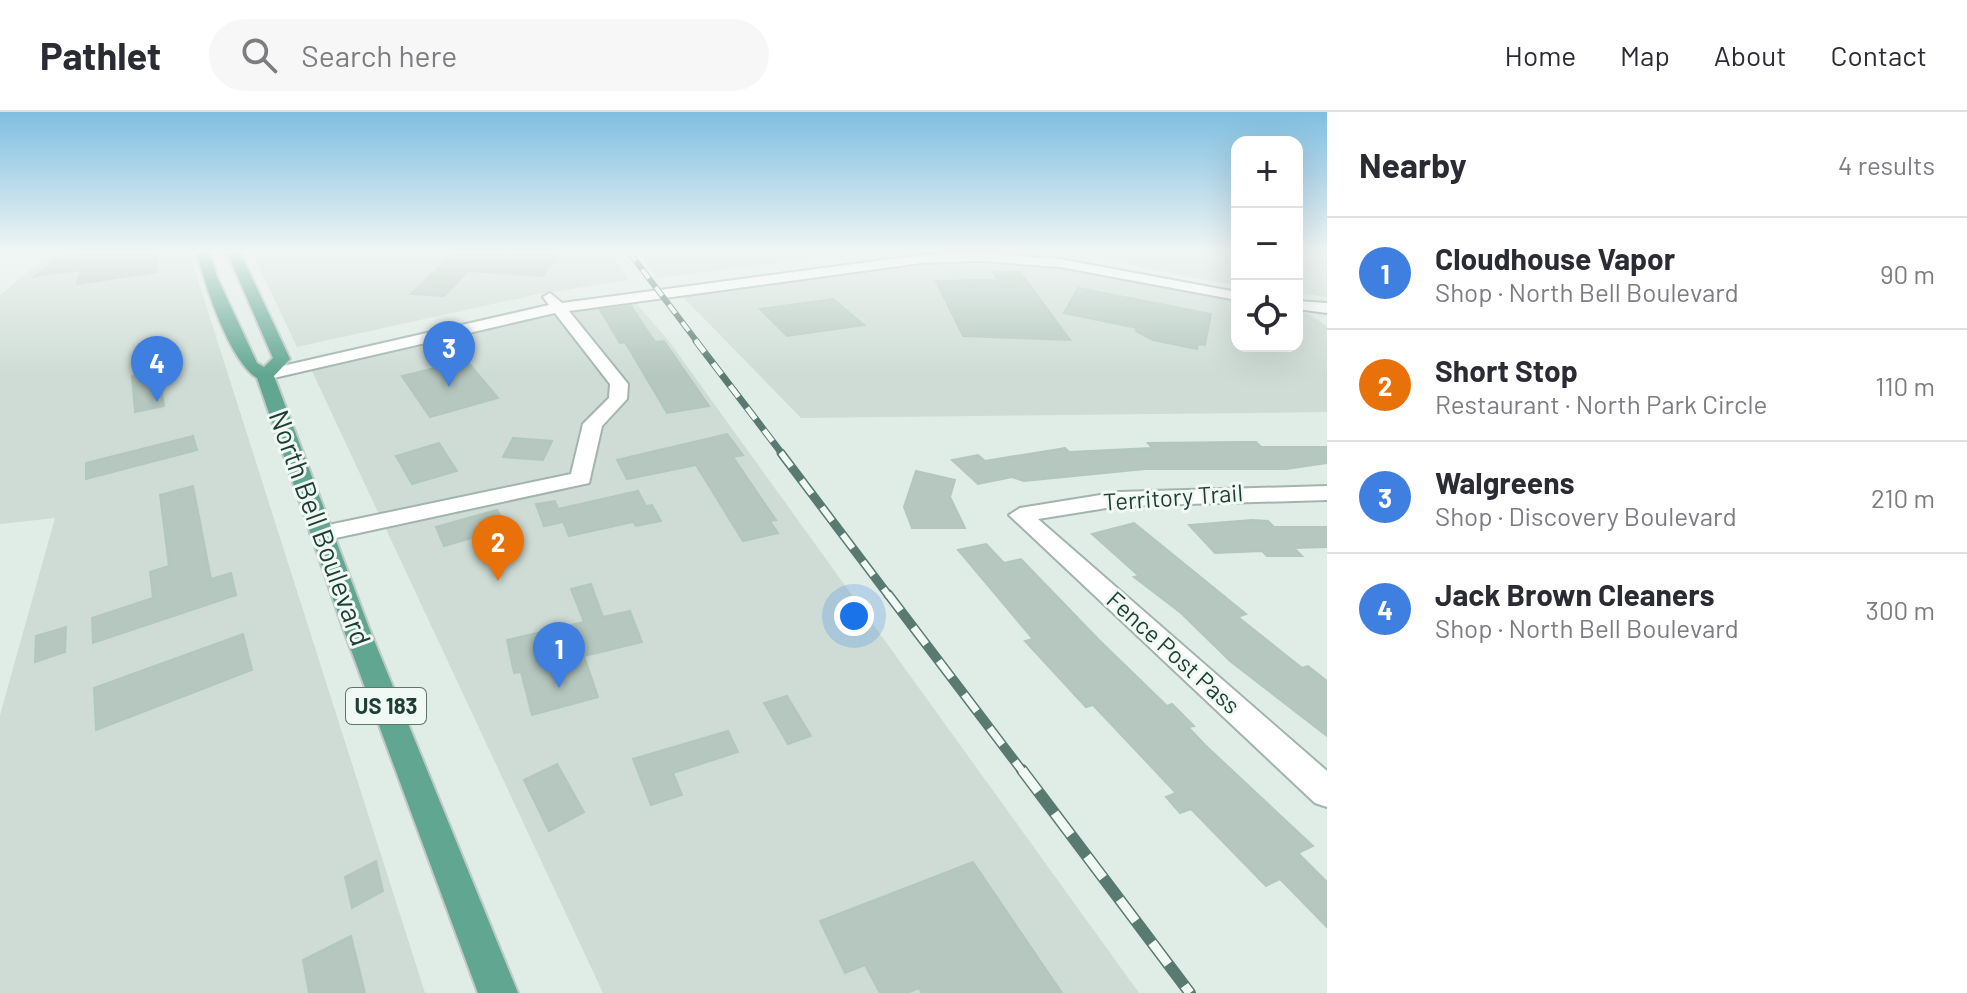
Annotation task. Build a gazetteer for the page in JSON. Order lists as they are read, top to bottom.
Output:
{
  "streets": {
    "main road": ["North Bell Boulevard", "US 183"],
    "street": ["Territory Trail", "Fence Post Pass"]
  },
  "crossings": [
    ["Territory Trail", "Fence Post Pass"]
  ],
  "page": {
    "header": "Pathlet",
    "search": "Search here",
    "nav": [
      "Home",
      "Map",
      "About",
      "Contact"
    ],
    "heading": ["Nearby", "4 results"],
    "map_buttons": ["+", "−"],
    "list": [
      {
        "mark": "1",
        "name": "Cloudhouse Vapor",
        "note": "Shop · North Bell Boulevard",
        "value": "90 m"
      },
      {
        "mark": "2",
        "name": "Short Stop",
        "note": "Restaurant · North Park Circle",
        "value": "110 m"
      },
      {
        "mark": "3",
        "name": "Walgreens",
        "note": "Shop · Discovery Boulevard",
        "value": "210 m"
      },
      {
        "mark": "4",
        "name": "Jack Brown Cleaners",
        "note": "Shop · North Bell Boulevard",
        "value": "300 m"
      }
    ],
    "pins": [
      "3",
      "4",
      "2",
      "1"
    ]
  }
}
